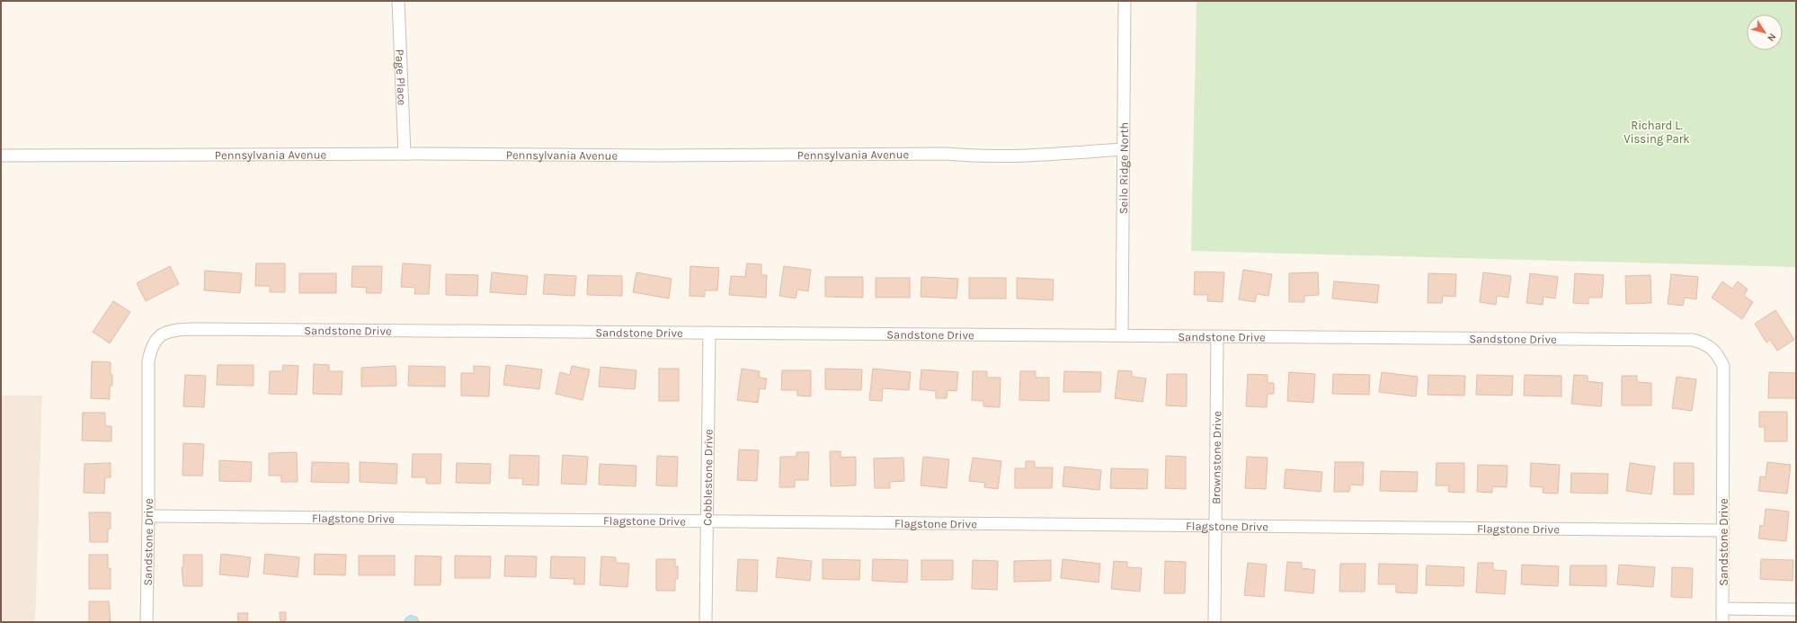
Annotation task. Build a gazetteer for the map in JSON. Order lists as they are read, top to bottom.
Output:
{
  "streets": {
    "street": [
      "Page Place",
      "Pennsylvania Avenue",
      "Seilo Ridge North",
      "Sandstone Drive",
      "Brownstone Drive",
      "Cobblestone Drive",
      "Flagstone Drive"
    ]
  },
  "crossings": [
    ["Page Place", "Pennsylvania Avenue"],
    ["Pennsylvania Avenue", "Seilo Ridge North"],
    ["Seilo Ridge North", "Sandstone Drive"],
    ["Sandstone Drive", "Brownstone Drive"],
    ["Sandstone Drive", "Cobblestone Drive"],
    ["Sandstone Drive", "Flagstone Drive"],
    ["Brownstone Drive", "Flagstone Drive"],
    ["Cobblestone Drive", "Flagstone Drive"]
  ],
  "parks": ["Richard L. Vissing Park"],
  "north": "bottom right"
}
